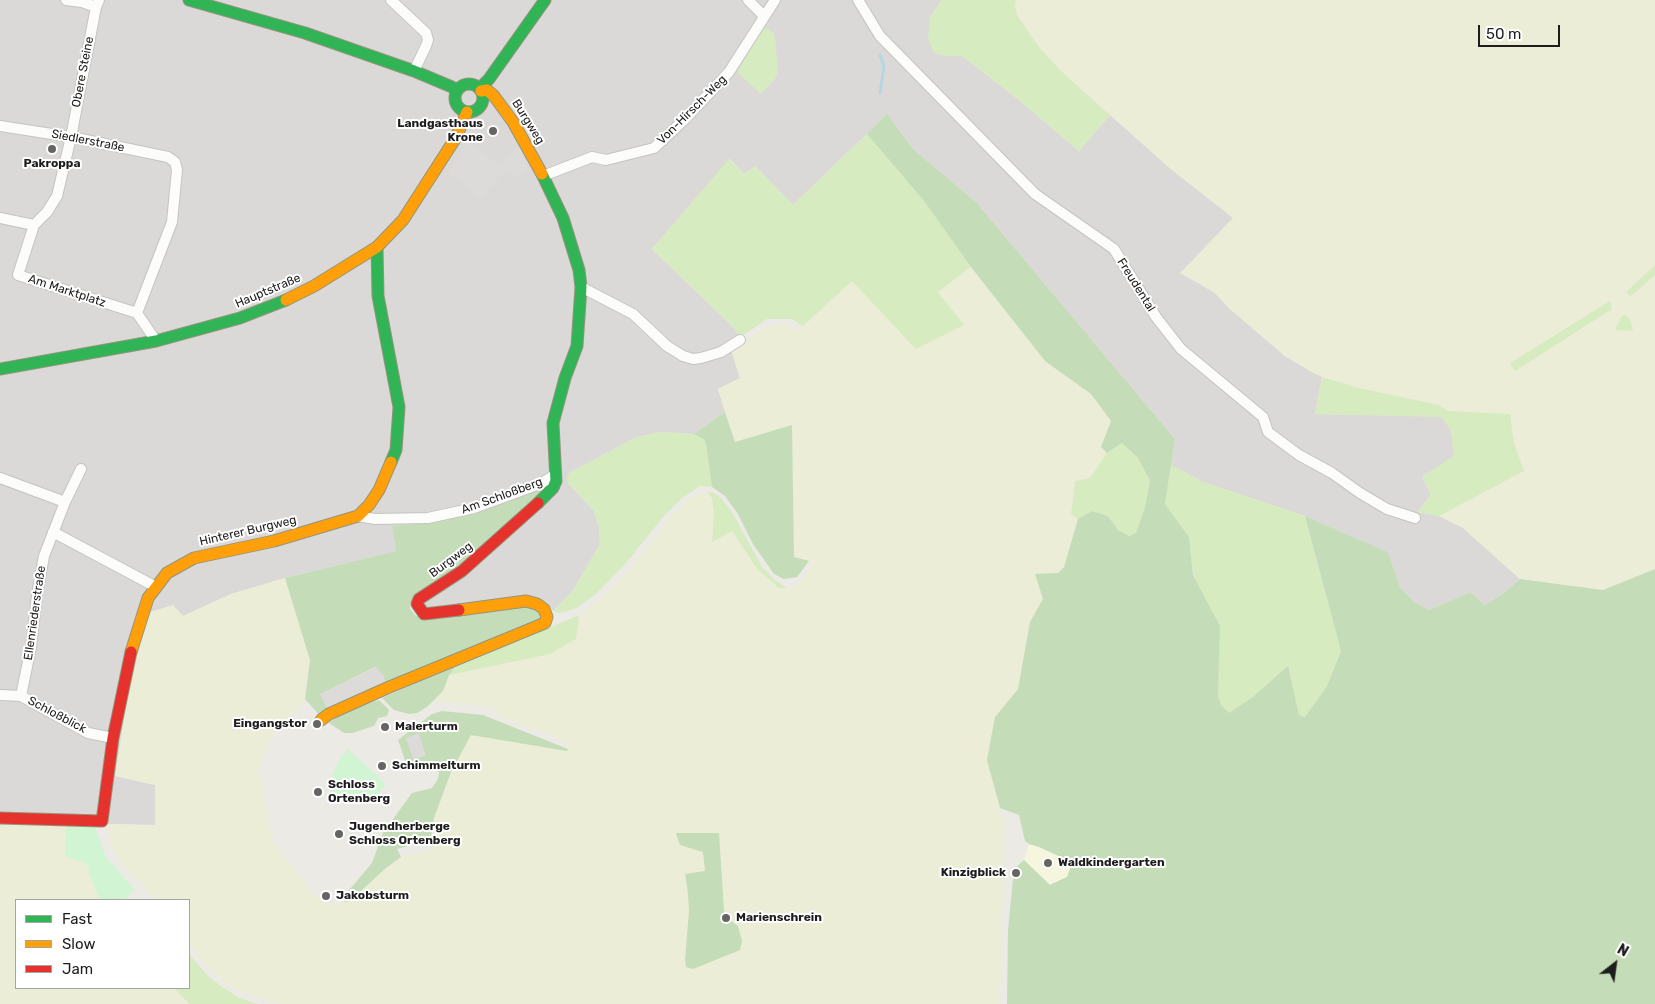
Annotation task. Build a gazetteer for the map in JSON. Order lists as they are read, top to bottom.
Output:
{
  "streets": {
    "street": [
      "Obere Steine",
      "Von-Hirsch-Weg",
      "Burgweg",
      "Siedlerstraße",
      "Freudental",
      "Am Marktplatz",
      "Hauptstraße",
      "Am Schloßberg",
      "Hinterer Burgweg",
      "Ellenriederstraße",
      "Schloßblick"
    ]
  },
  "crossings": [
    ["Obere Steine", "Siedlerstraße"],
    ["Obere Steine", "Am Marktplatz"],
    ["Von-Hirsch-Weg", "Burgweg"],
    ["Burgweg", "Hauptstraße"],
    ["Burgweg", "Am Schloßberg"],
    ["Siedlerstraße", "Am Marktplatz"],
    ["Am Schloßberg", "Hinterer Burgweg"],
    ["Hinterer Burgweg", "Schloßblick"],
    ["Ellenriederstraße", "Schloßblick"]
  ],
  "places": [
    "Landgasthaus Krone",
    "Pakroppa",
    "Eingangstor",
    "Malerturm",
    "Schimmelturm",
    "Schloss Ortenberg",
    "Jugendherberge Schloss Ortenberg",
    "Waldkindergarten",
    "Kinzigblick",
    "Jakobsturm",
    "Marienschrein"
  ],
  "legend": ["Fast", "Slow", "Jam"],
  "scale_bar": "50 m",
  "north": "top right"
}
